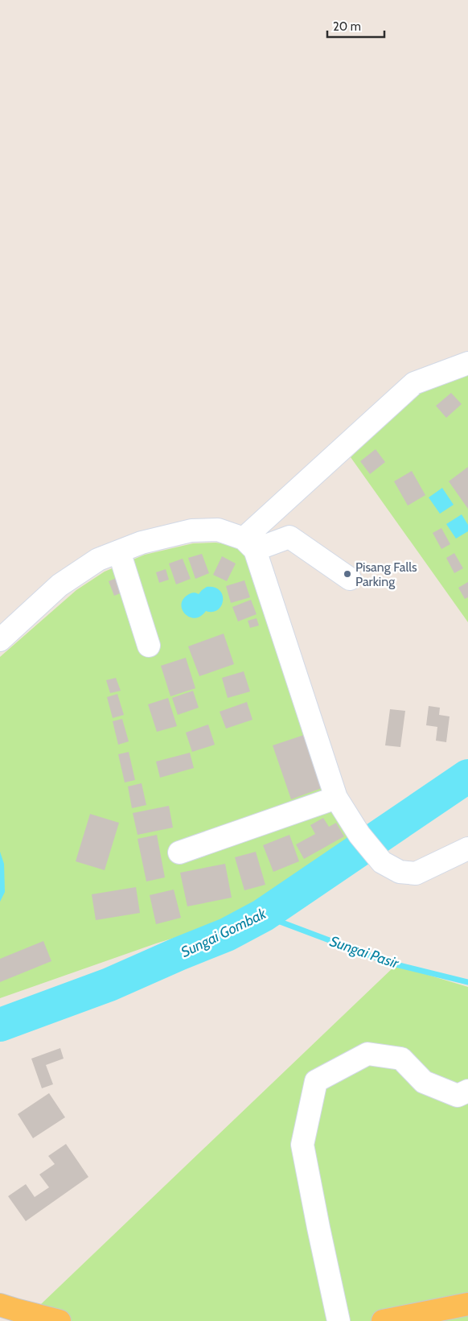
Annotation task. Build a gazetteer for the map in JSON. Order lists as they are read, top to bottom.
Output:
{
  "water": ["Sungai Gombak", "Sungai Pasir"],
  "places": ["Pisang Falls Parking"],
  "scale_bar": "20 m"
}
